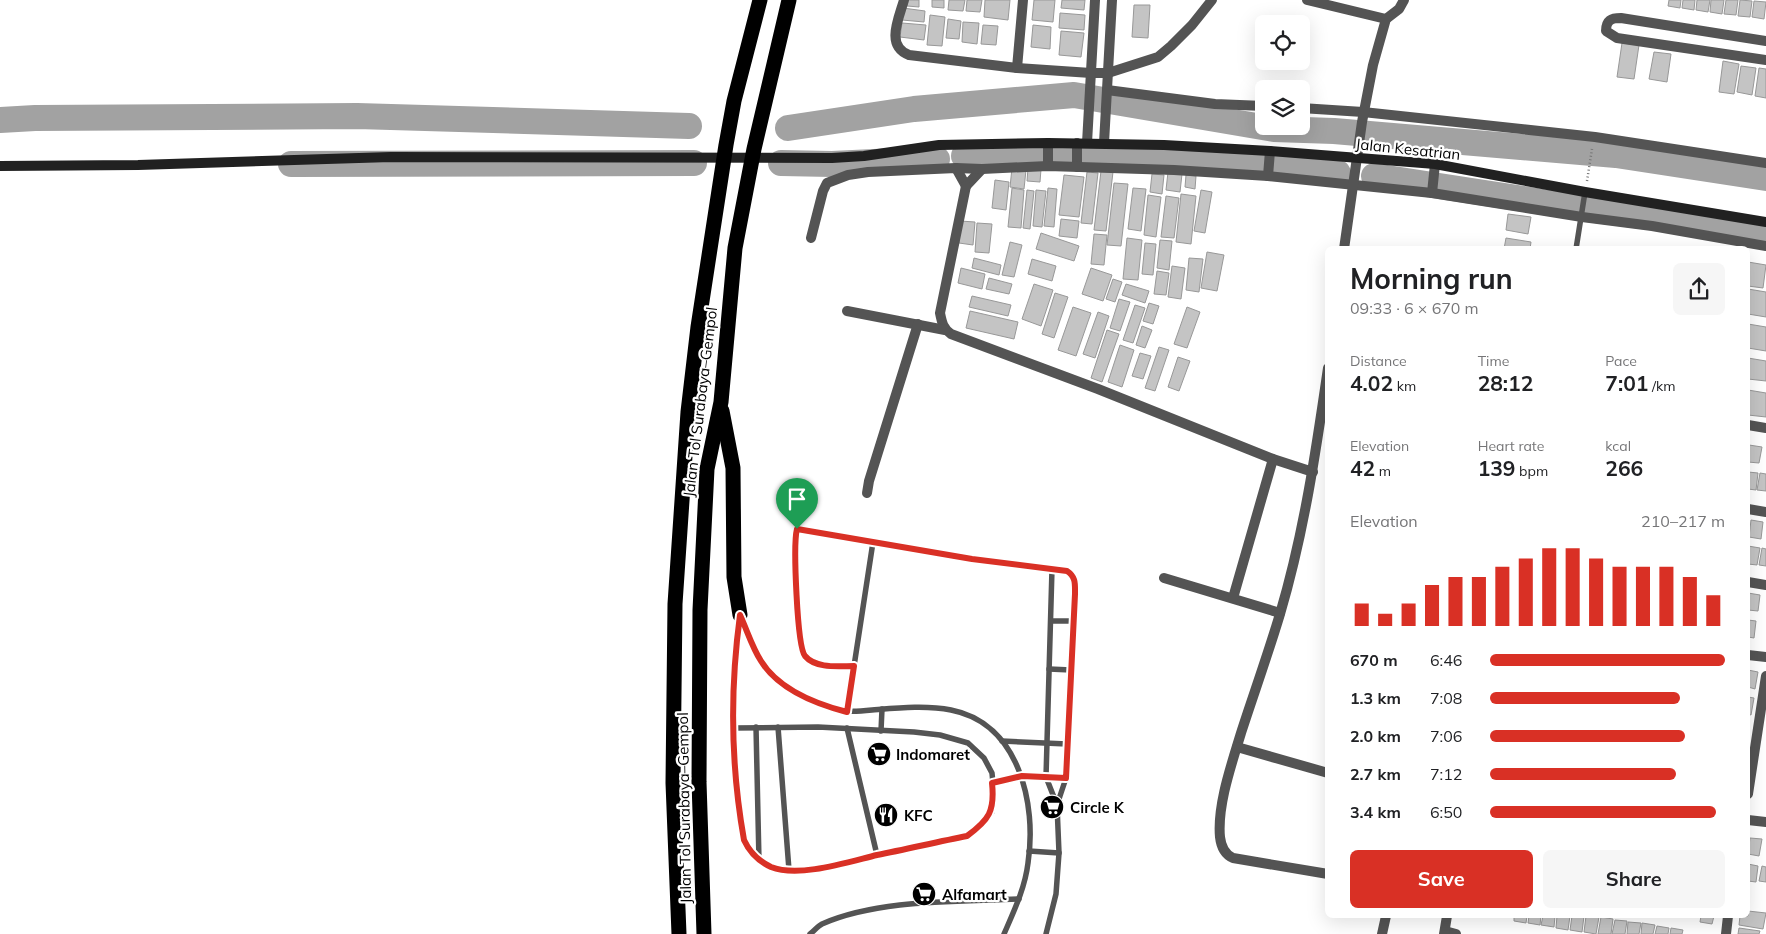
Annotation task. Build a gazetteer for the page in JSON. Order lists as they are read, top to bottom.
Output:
{
  "streets": {
    "highway": ["Jalan Tol Surabaya–Gempol"],
    "street": ["Jalan Kesatrian"]
  },
  "places": {
    "supermarket": ["Indomaret", "Circle K", "Alfamart"],
    "restaurant": ["KFC"]
  },
  "page": {
    "heading": ["Morning run", "09:33 · 6 × 670 m"],
    "stats": [
      ["Distance", "4.02 km"],
      ["Time", "28:12"],
      ["Pace", "7:01 /km"],
      ["Elevation", "42 m"],
      ["Heart rate", "139 bpm"],
      ["kcal", "266"]
    ],
    "chart": ["Elevation", "210–217 m"],
    "list": [
      {
        "name": "670 m",
        "note": "6:46"
      },
      {
        "name": "1.3 km",
        "note": "7:08"
      },
      {
        "name": "2.0 km",
        "note": "7:06"
      },
      {
        "name": "2.7 km",
        "note": "7:12"
      },
      {
        "name": "3.4 km",
        "note": "6:50"
      }
    ],
    "buttons": ["Save", "Share"]
  }
}
